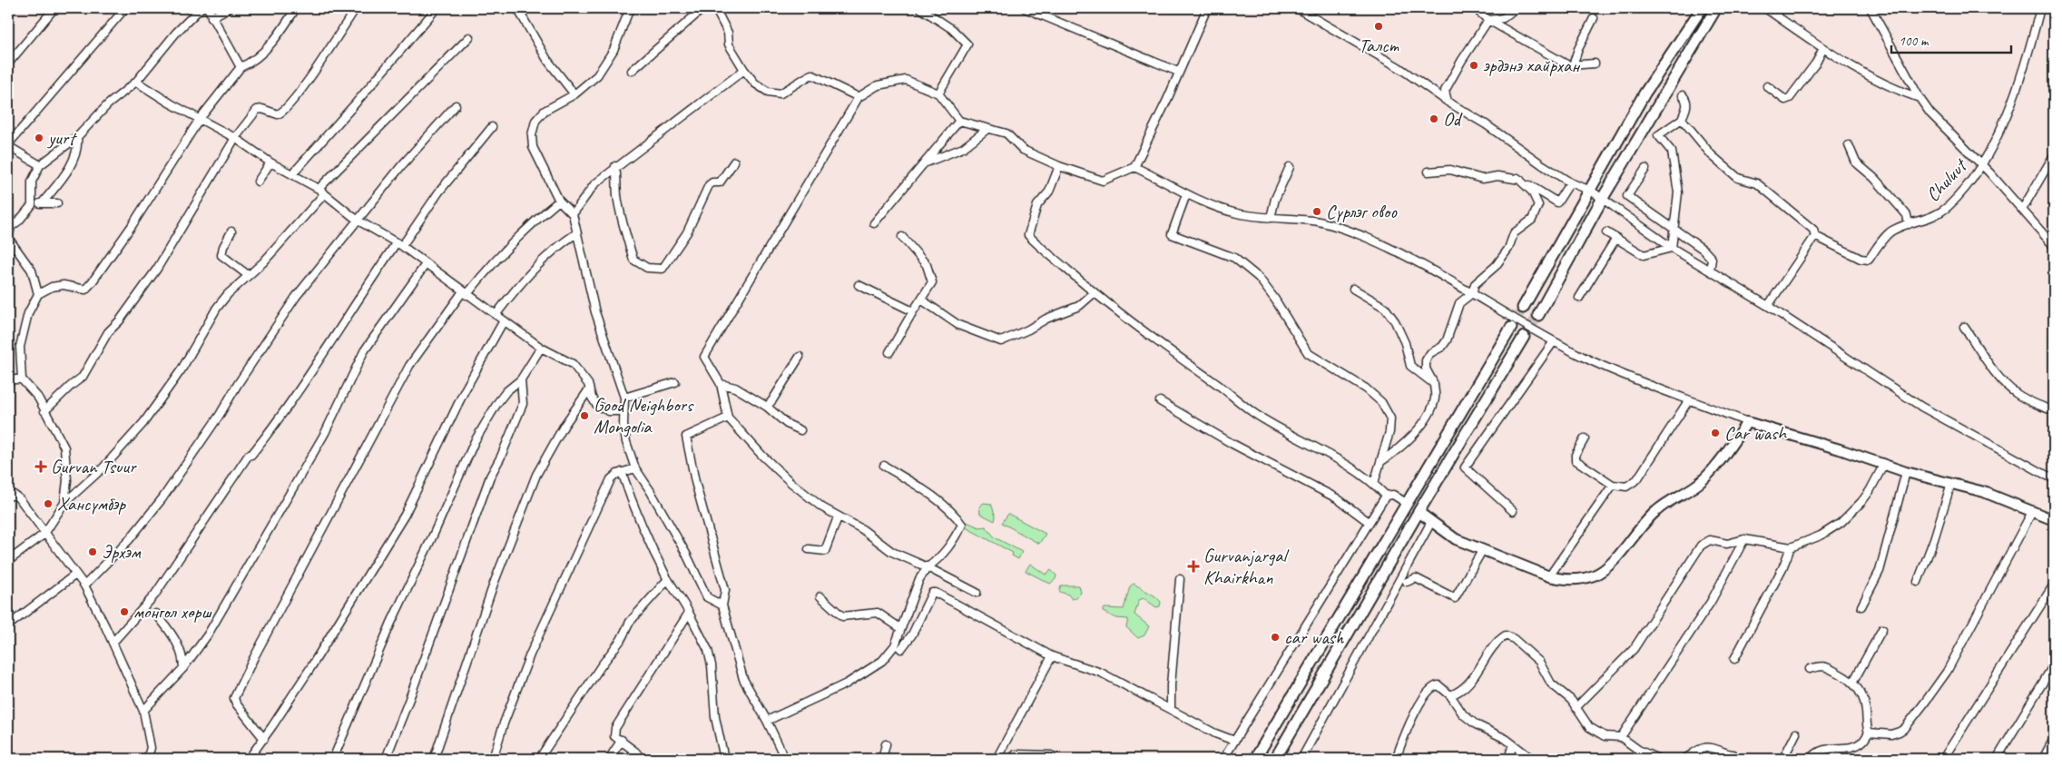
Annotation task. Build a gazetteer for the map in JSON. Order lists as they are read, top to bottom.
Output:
{
  "streets": {
    "street": ["Chuluut"]
  },
  "places": {
    "other": [
      "Талст",
      "эрдэнэ хайрхан",
      "Od",
      "yurt",
      "Сүрлэг овоо",
      "Good Neighbors Mongolia",
      "Car wash",
      "Хансүмбэр",
      "Эрхэм",
      "монгол хөрш",
      "car wash"
    ],
    "health": ["Gurvan Tsuur", "Gurvanjargal Khairkhan"]
  },
  "scale_bar": "100 m"
}
